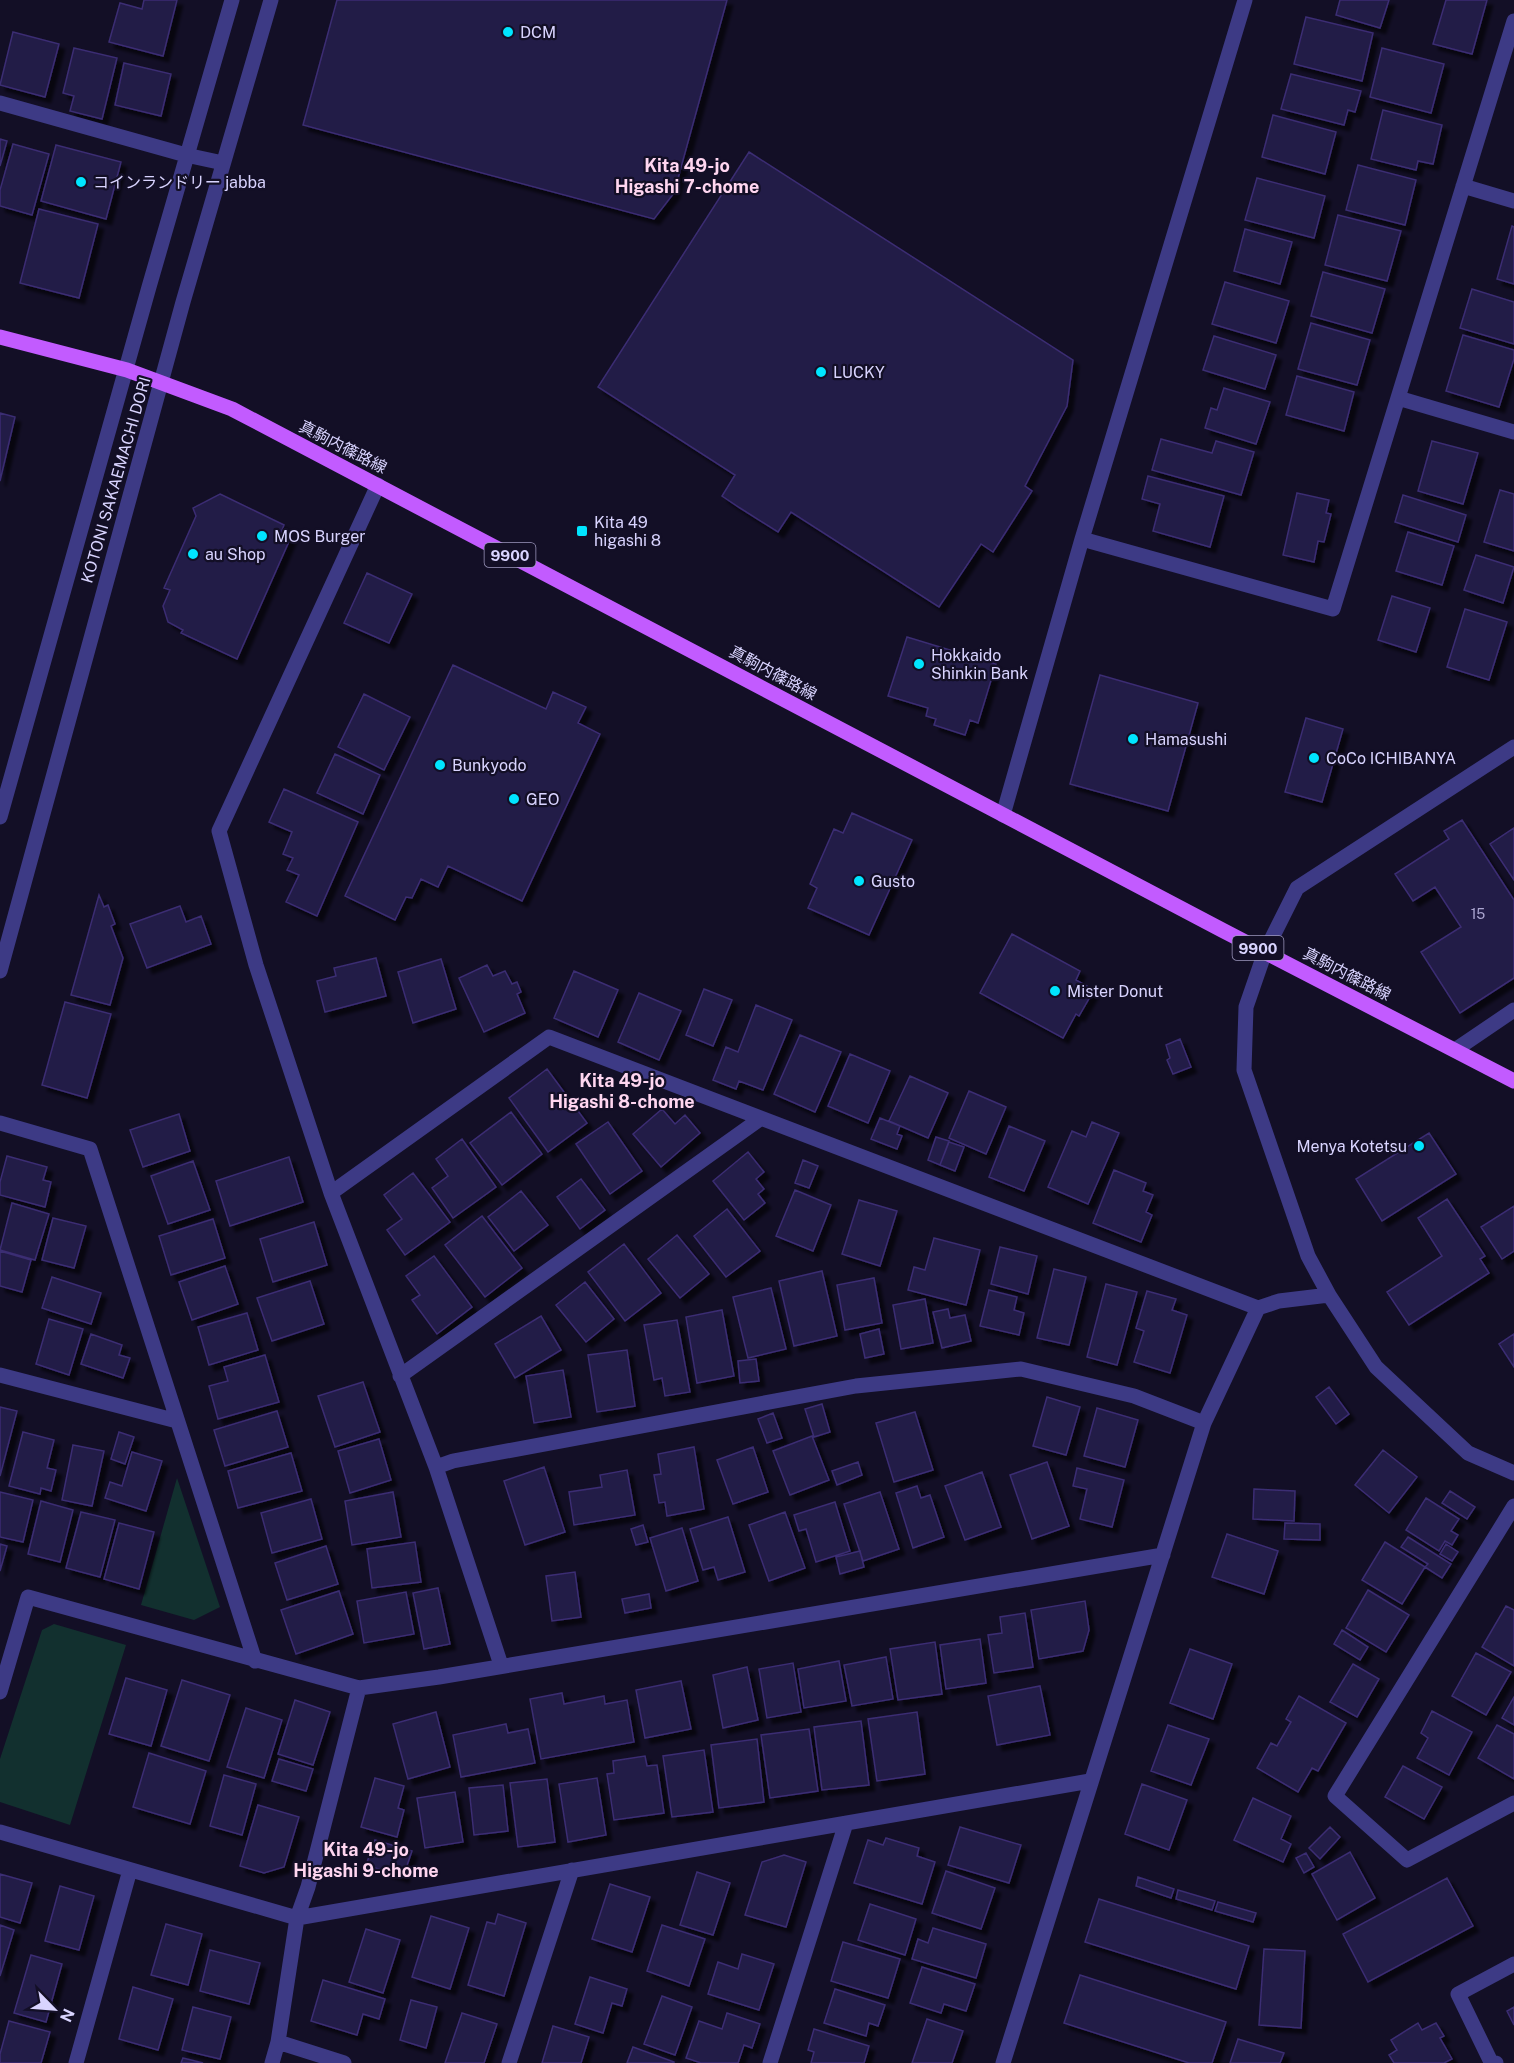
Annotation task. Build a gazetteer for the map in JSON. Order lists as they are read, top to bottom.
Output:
{
  "streets": {
    "main road": ["真駒内篠路線", "9900"],
    "street": ["KOTONI SAKAEMACHI DORI"]
  },
  "crossings": [
    ["真駒内篠路線", "KOTONI SAKAEMACHI DORI"]
  ],
  "districts": ["Kita 49-jo Higashi 7-chome", "Kita 49-jo Higashi 8-chome", "Kita 49-jo Higashi 9-chome"],
  "places": {
    "other": [
      "DCM",
      "コインランドリー jabba",
      "LUCKY",
      "MOS Burger",
      "au Shop",
      "Hokkaido Shinkin Bank",
      "Hamasushi",
      "CoCo ICHIBANYA",
      "Bunkyodo",
      "GEO",
      "Gusto",
      "Mister Donut",
      "Menya Kotetsu"
    ],
    "transit": ["Kita 49 higashi 8"]
  },
  "house_numbers": ["15"],
  "north": "bottom right"
}
